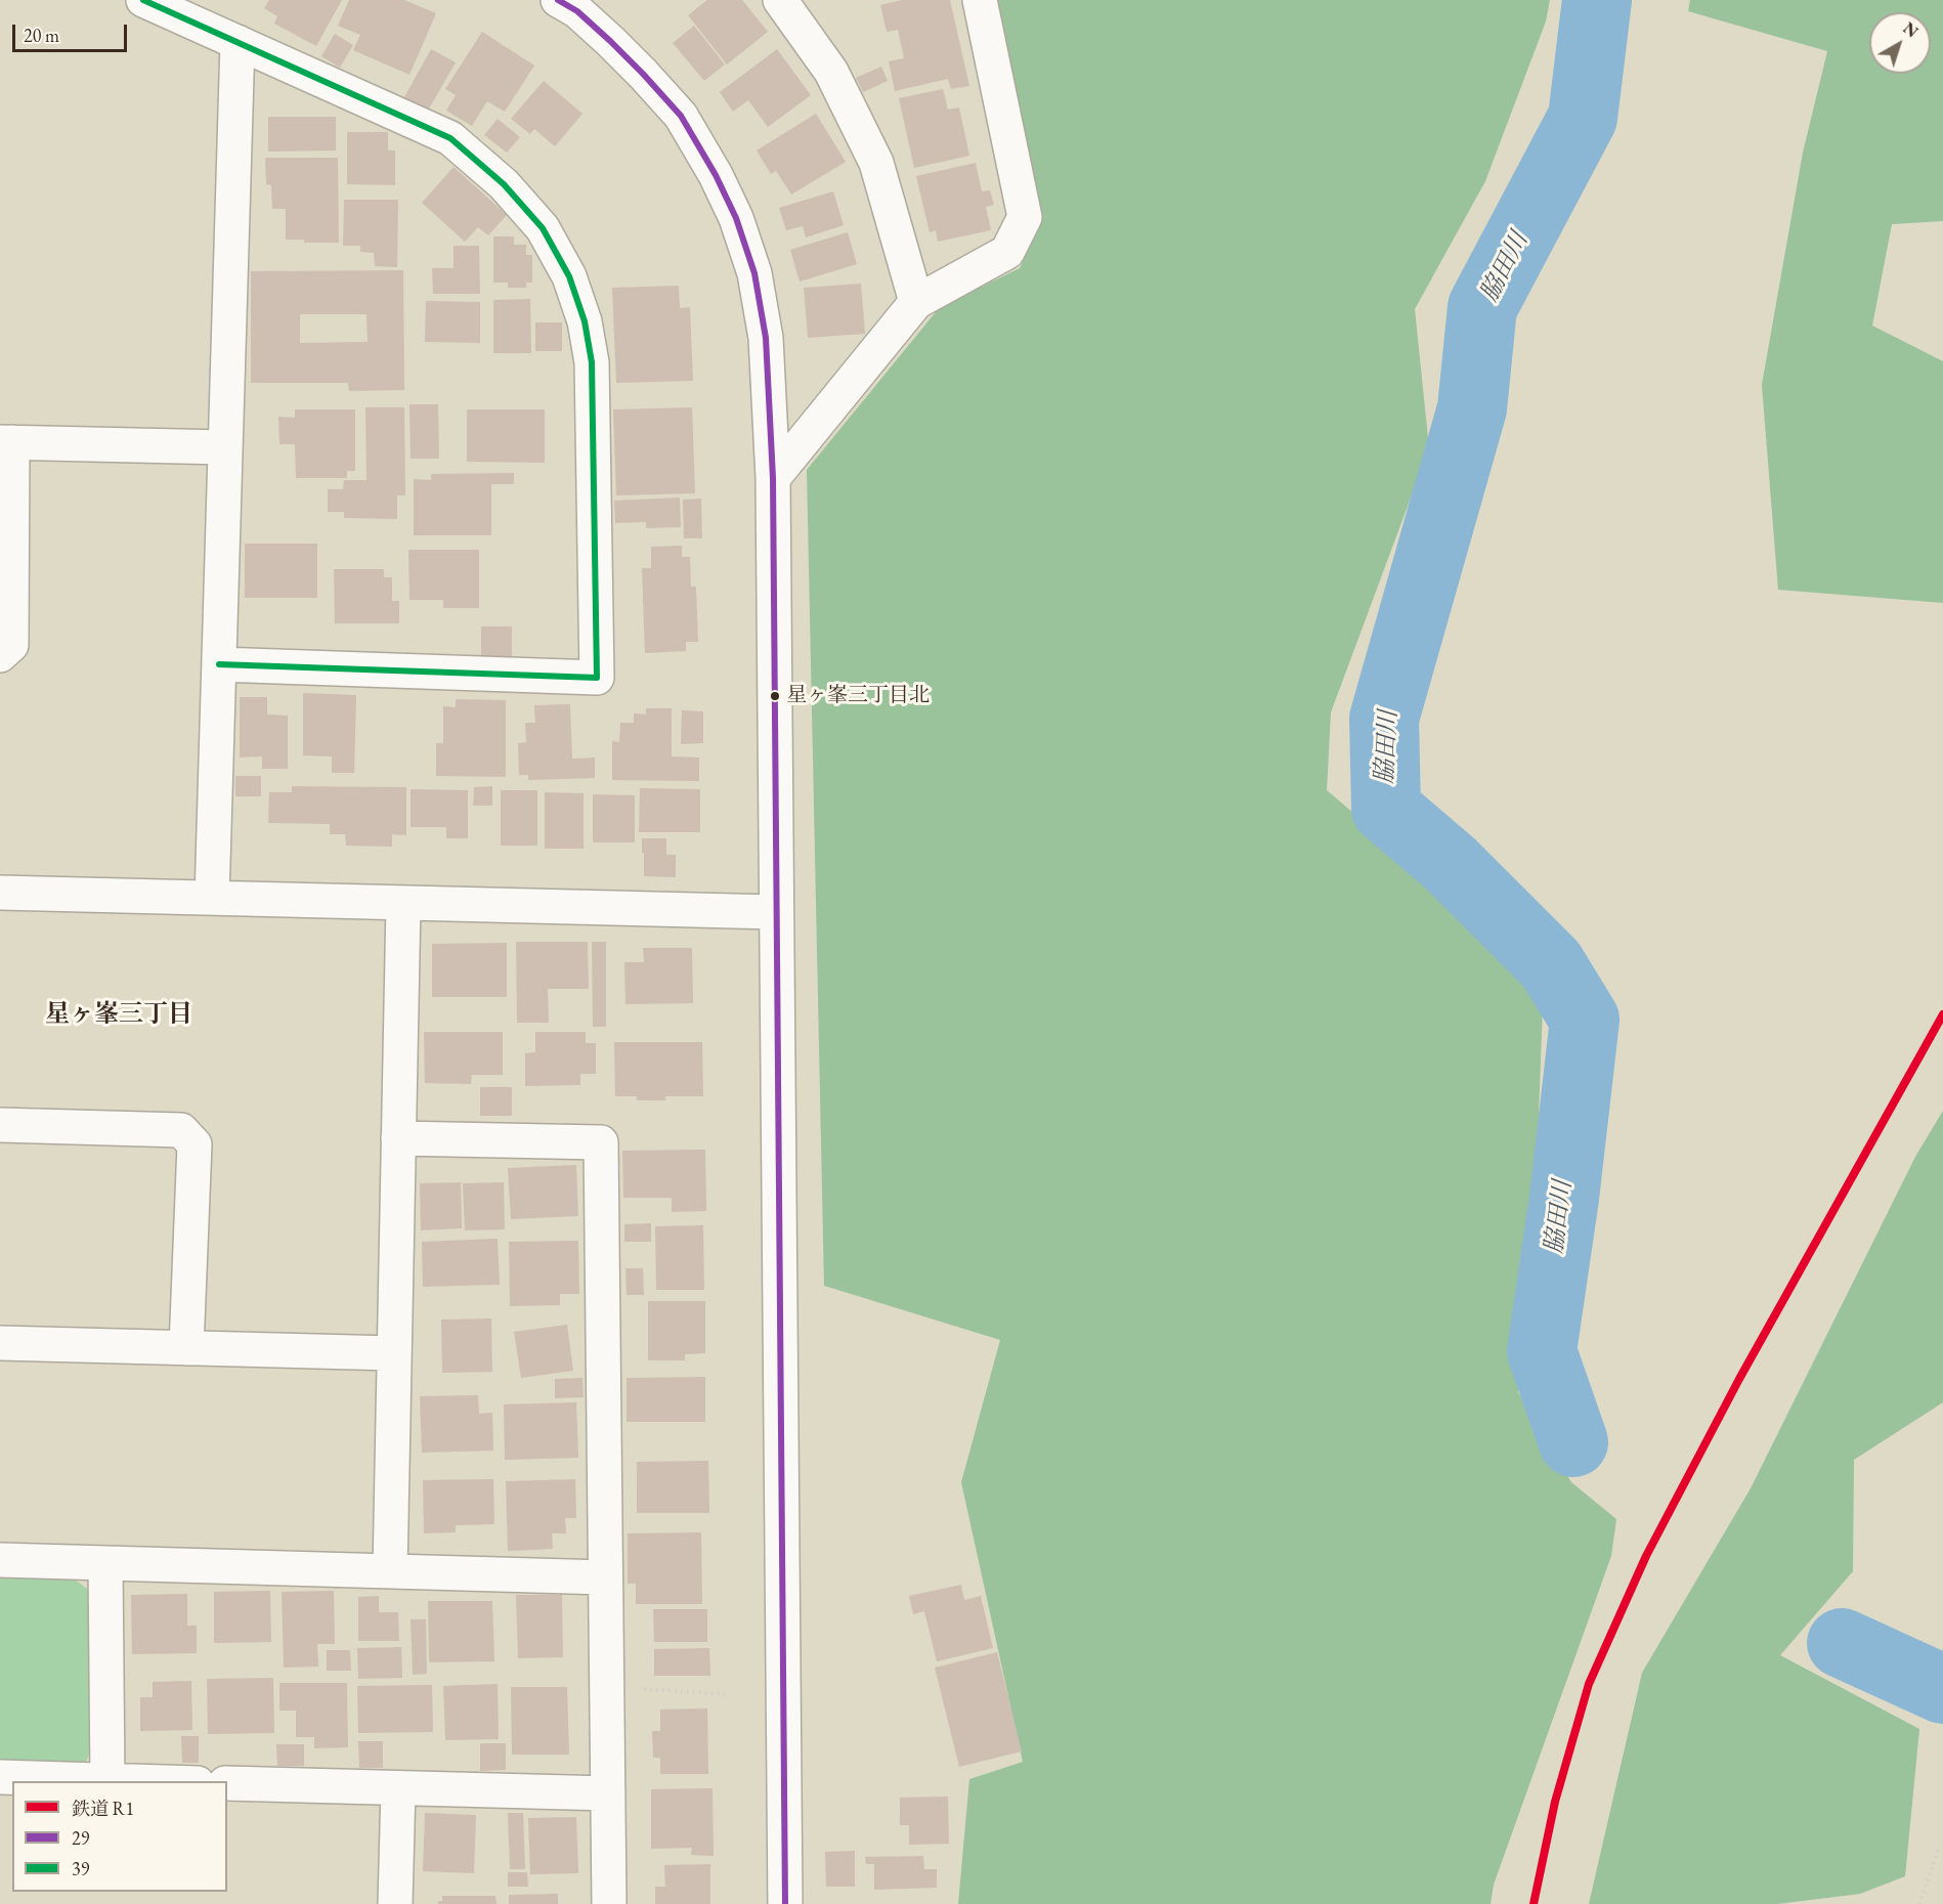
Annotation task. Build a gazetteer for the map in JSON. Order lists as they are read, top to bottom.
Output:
{
  "districts": ["星ヶ峯三丁目"],
  "water": ["脇田川"],
  "places": ["星ヶ峯三丁目北"],
  "lines": ["transit line 29", "transit line 39", "rail line R1"],
  "legend": ["鉄道 R1", "29", "39"],
  "scale_bar": "20 m",
  "north": "top right"
}
